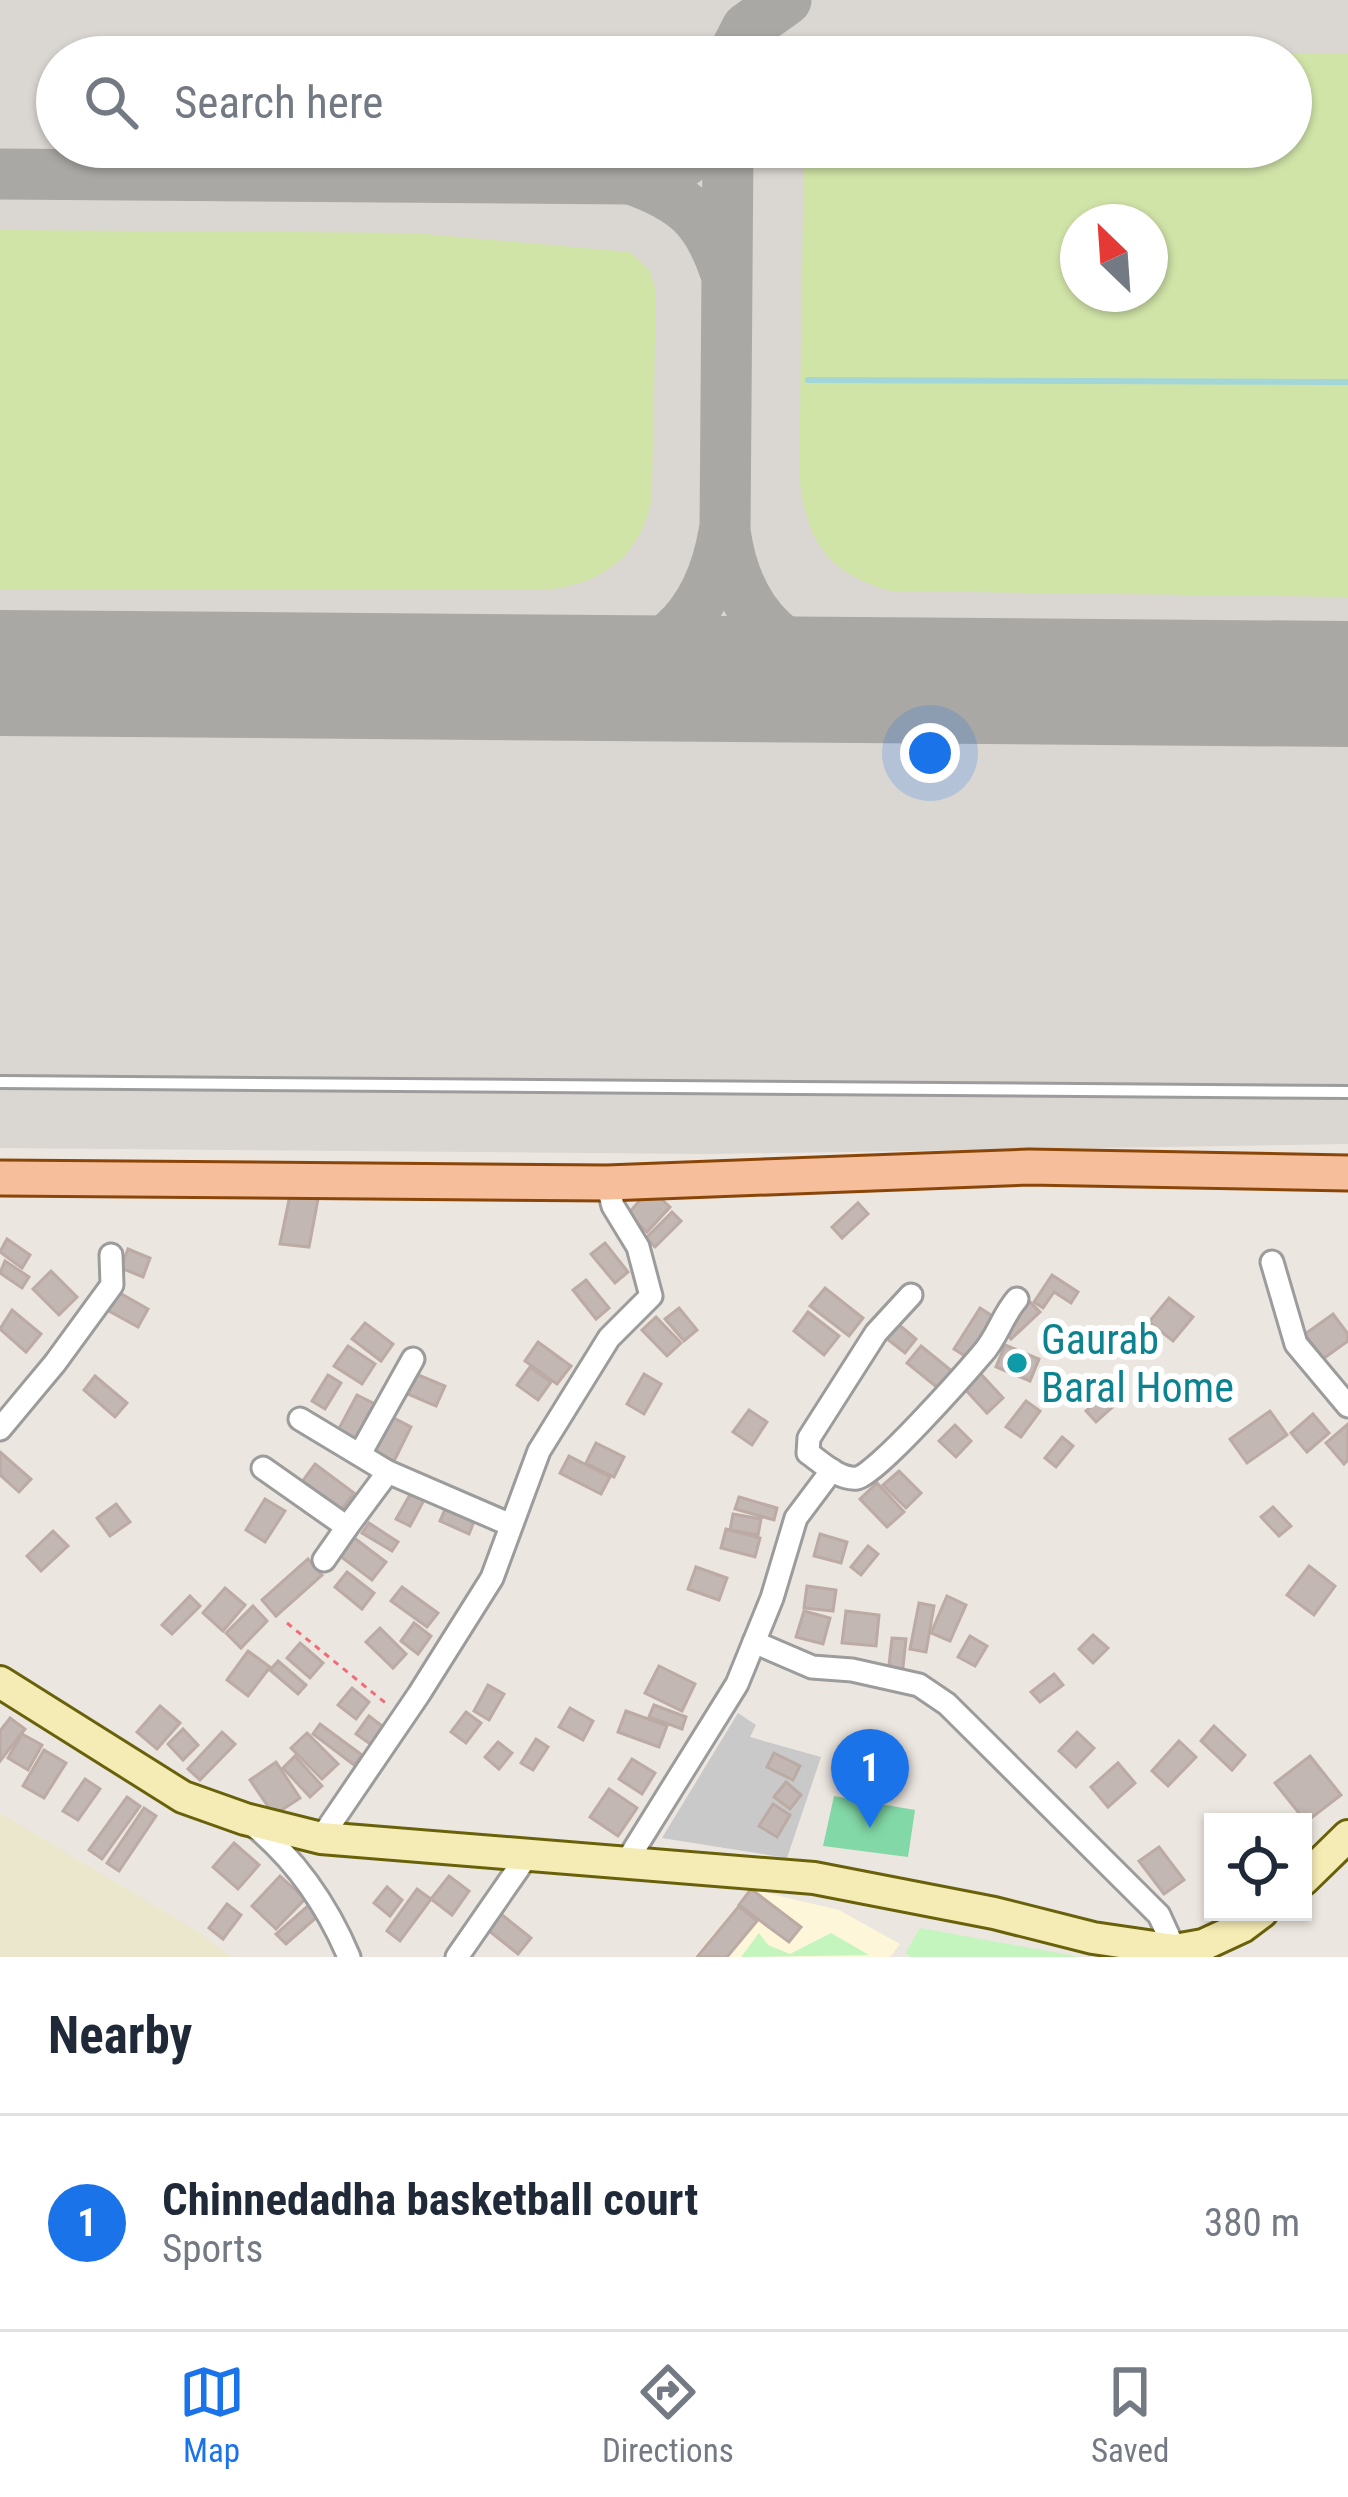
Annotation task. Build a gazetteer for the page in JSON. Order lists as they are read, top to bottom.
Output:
{
  "places": ["Gaurab Baral Home"],
  "north": "top left",
  "page": {
    "search": "Search here",
    "pins": "1",
    "heading": "Nearby",
    "list": [
      {
        "mark": "1",
        "name": "Chinnedadha basketball court",
        "note": "Sports",
        "value": "380 m"
      }
    ],
    "nav": ["Map", "Directions", "Saved"]
  }
}
